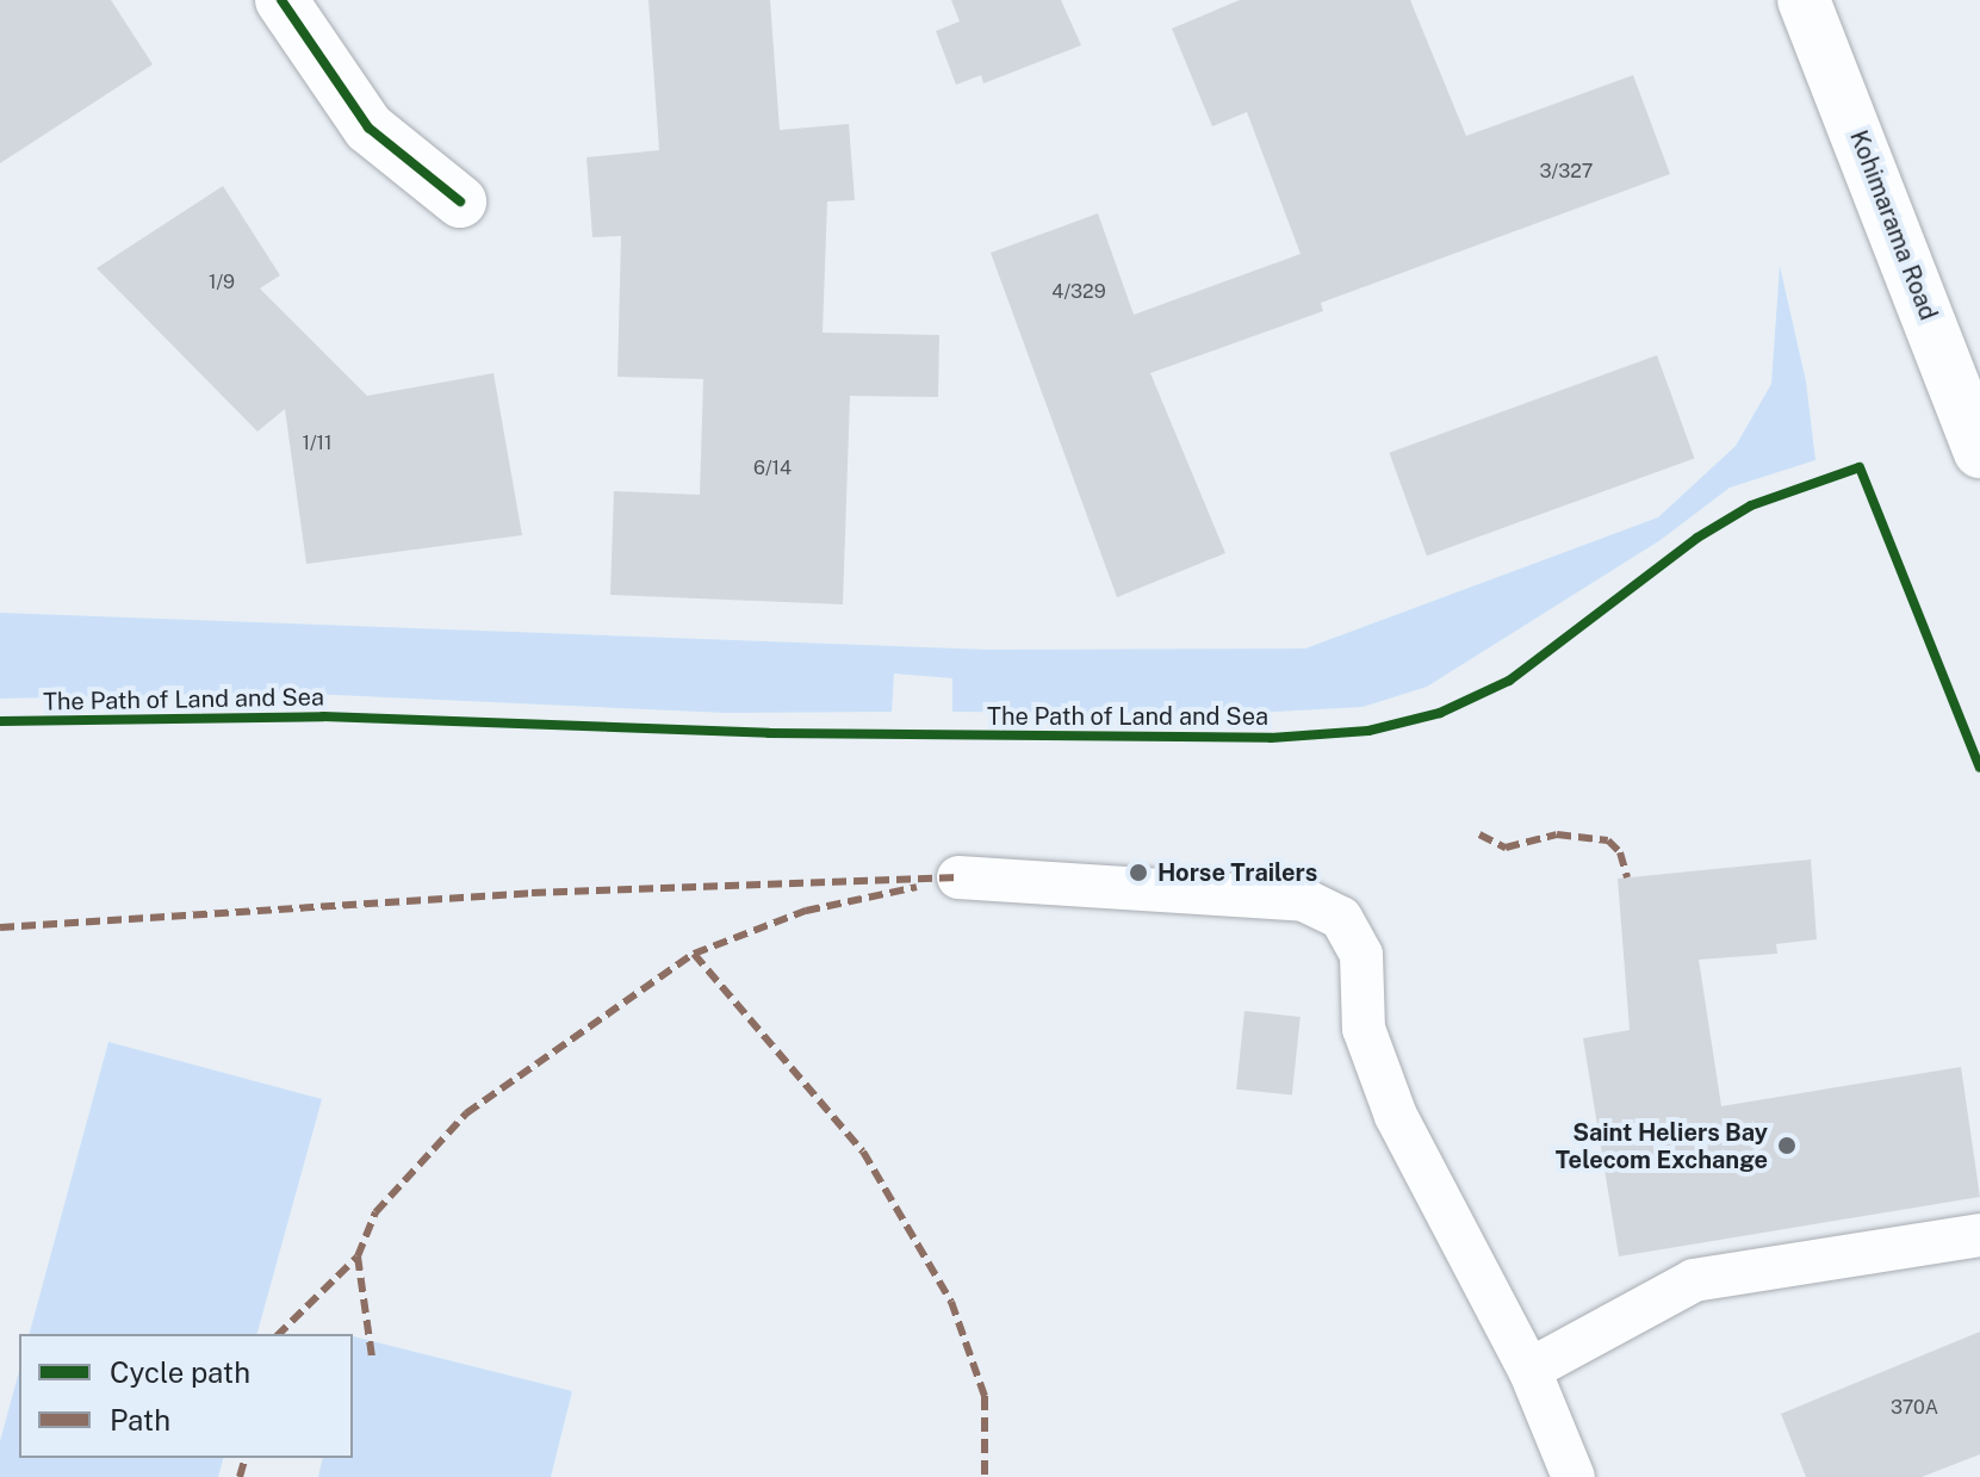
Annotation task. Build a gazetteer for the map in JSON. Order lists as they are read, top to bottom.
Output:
{
  "streets": {
    "main road": ["Kohimarama Road"],
    "cycle path": ["The Path of Land and Sea"]
  },
  "places": ["Horse Trailers", "Saint Heliers Bay Telecom Exchange"],
  "house_numbers": [
    "3/327",
    "1/9",
    "4/329",
    "1/11",
    "6/14",
    "370A"
  ],
  "legend": ["Cycle path", "Path"]
}
